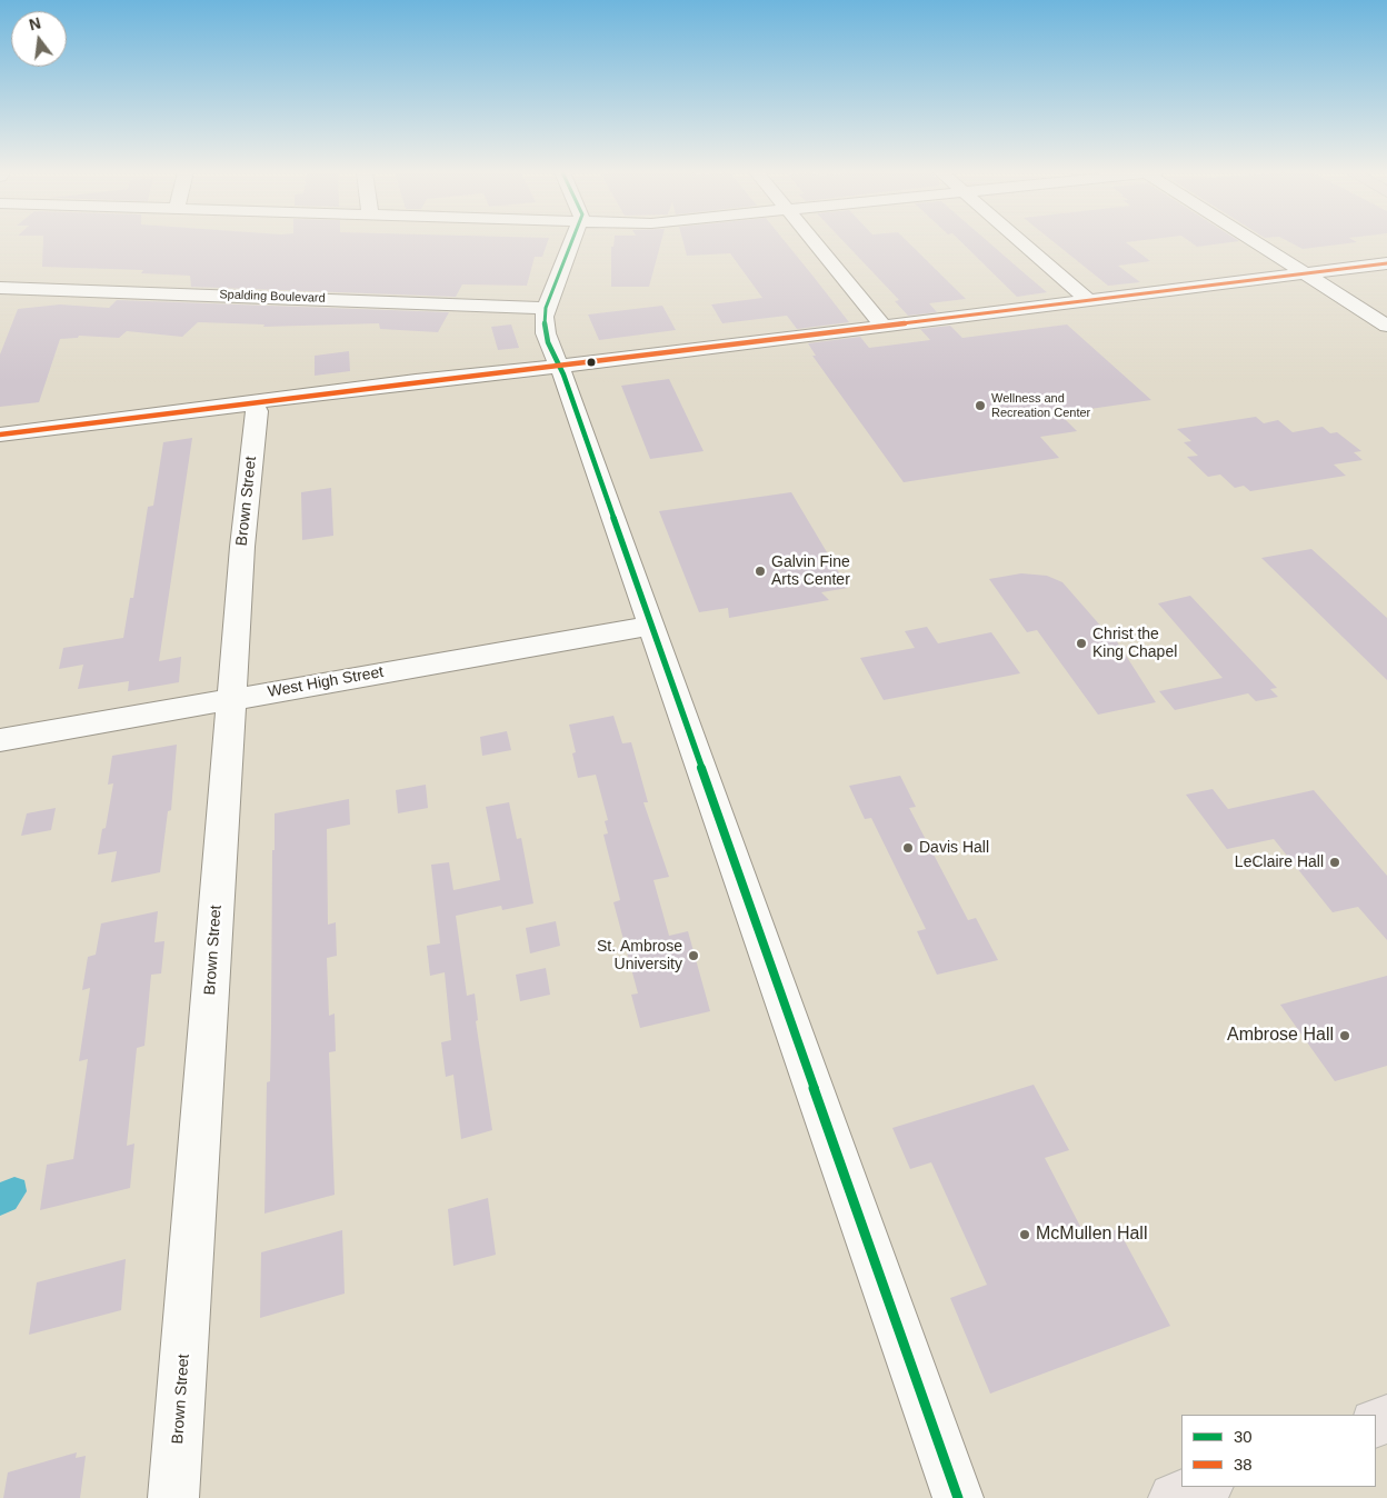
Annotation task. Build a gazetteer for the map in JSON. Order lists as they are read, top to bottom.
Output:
{
  "streets": {
    "street": ["Spalding Boulevard", "Brown Street", "West High Street"]
  },
  "crossings": [
    ["Brown Street", "West High Street"]
  ],
  "places": [
    "Wellness and Recreation Center",
    "Galvin Fine Arts Center",
    "Christ the King Chapel",
    "Davis Hall",
    "LeClaire Hall",
    "St. Ambrose University",
    "Ambrose Hall",
    "McMullen Hall"
  ],
  "lines": ["transit line 30", "transit line 38"],
  "legend": ["30", "38"],
  "north": "top"
}
